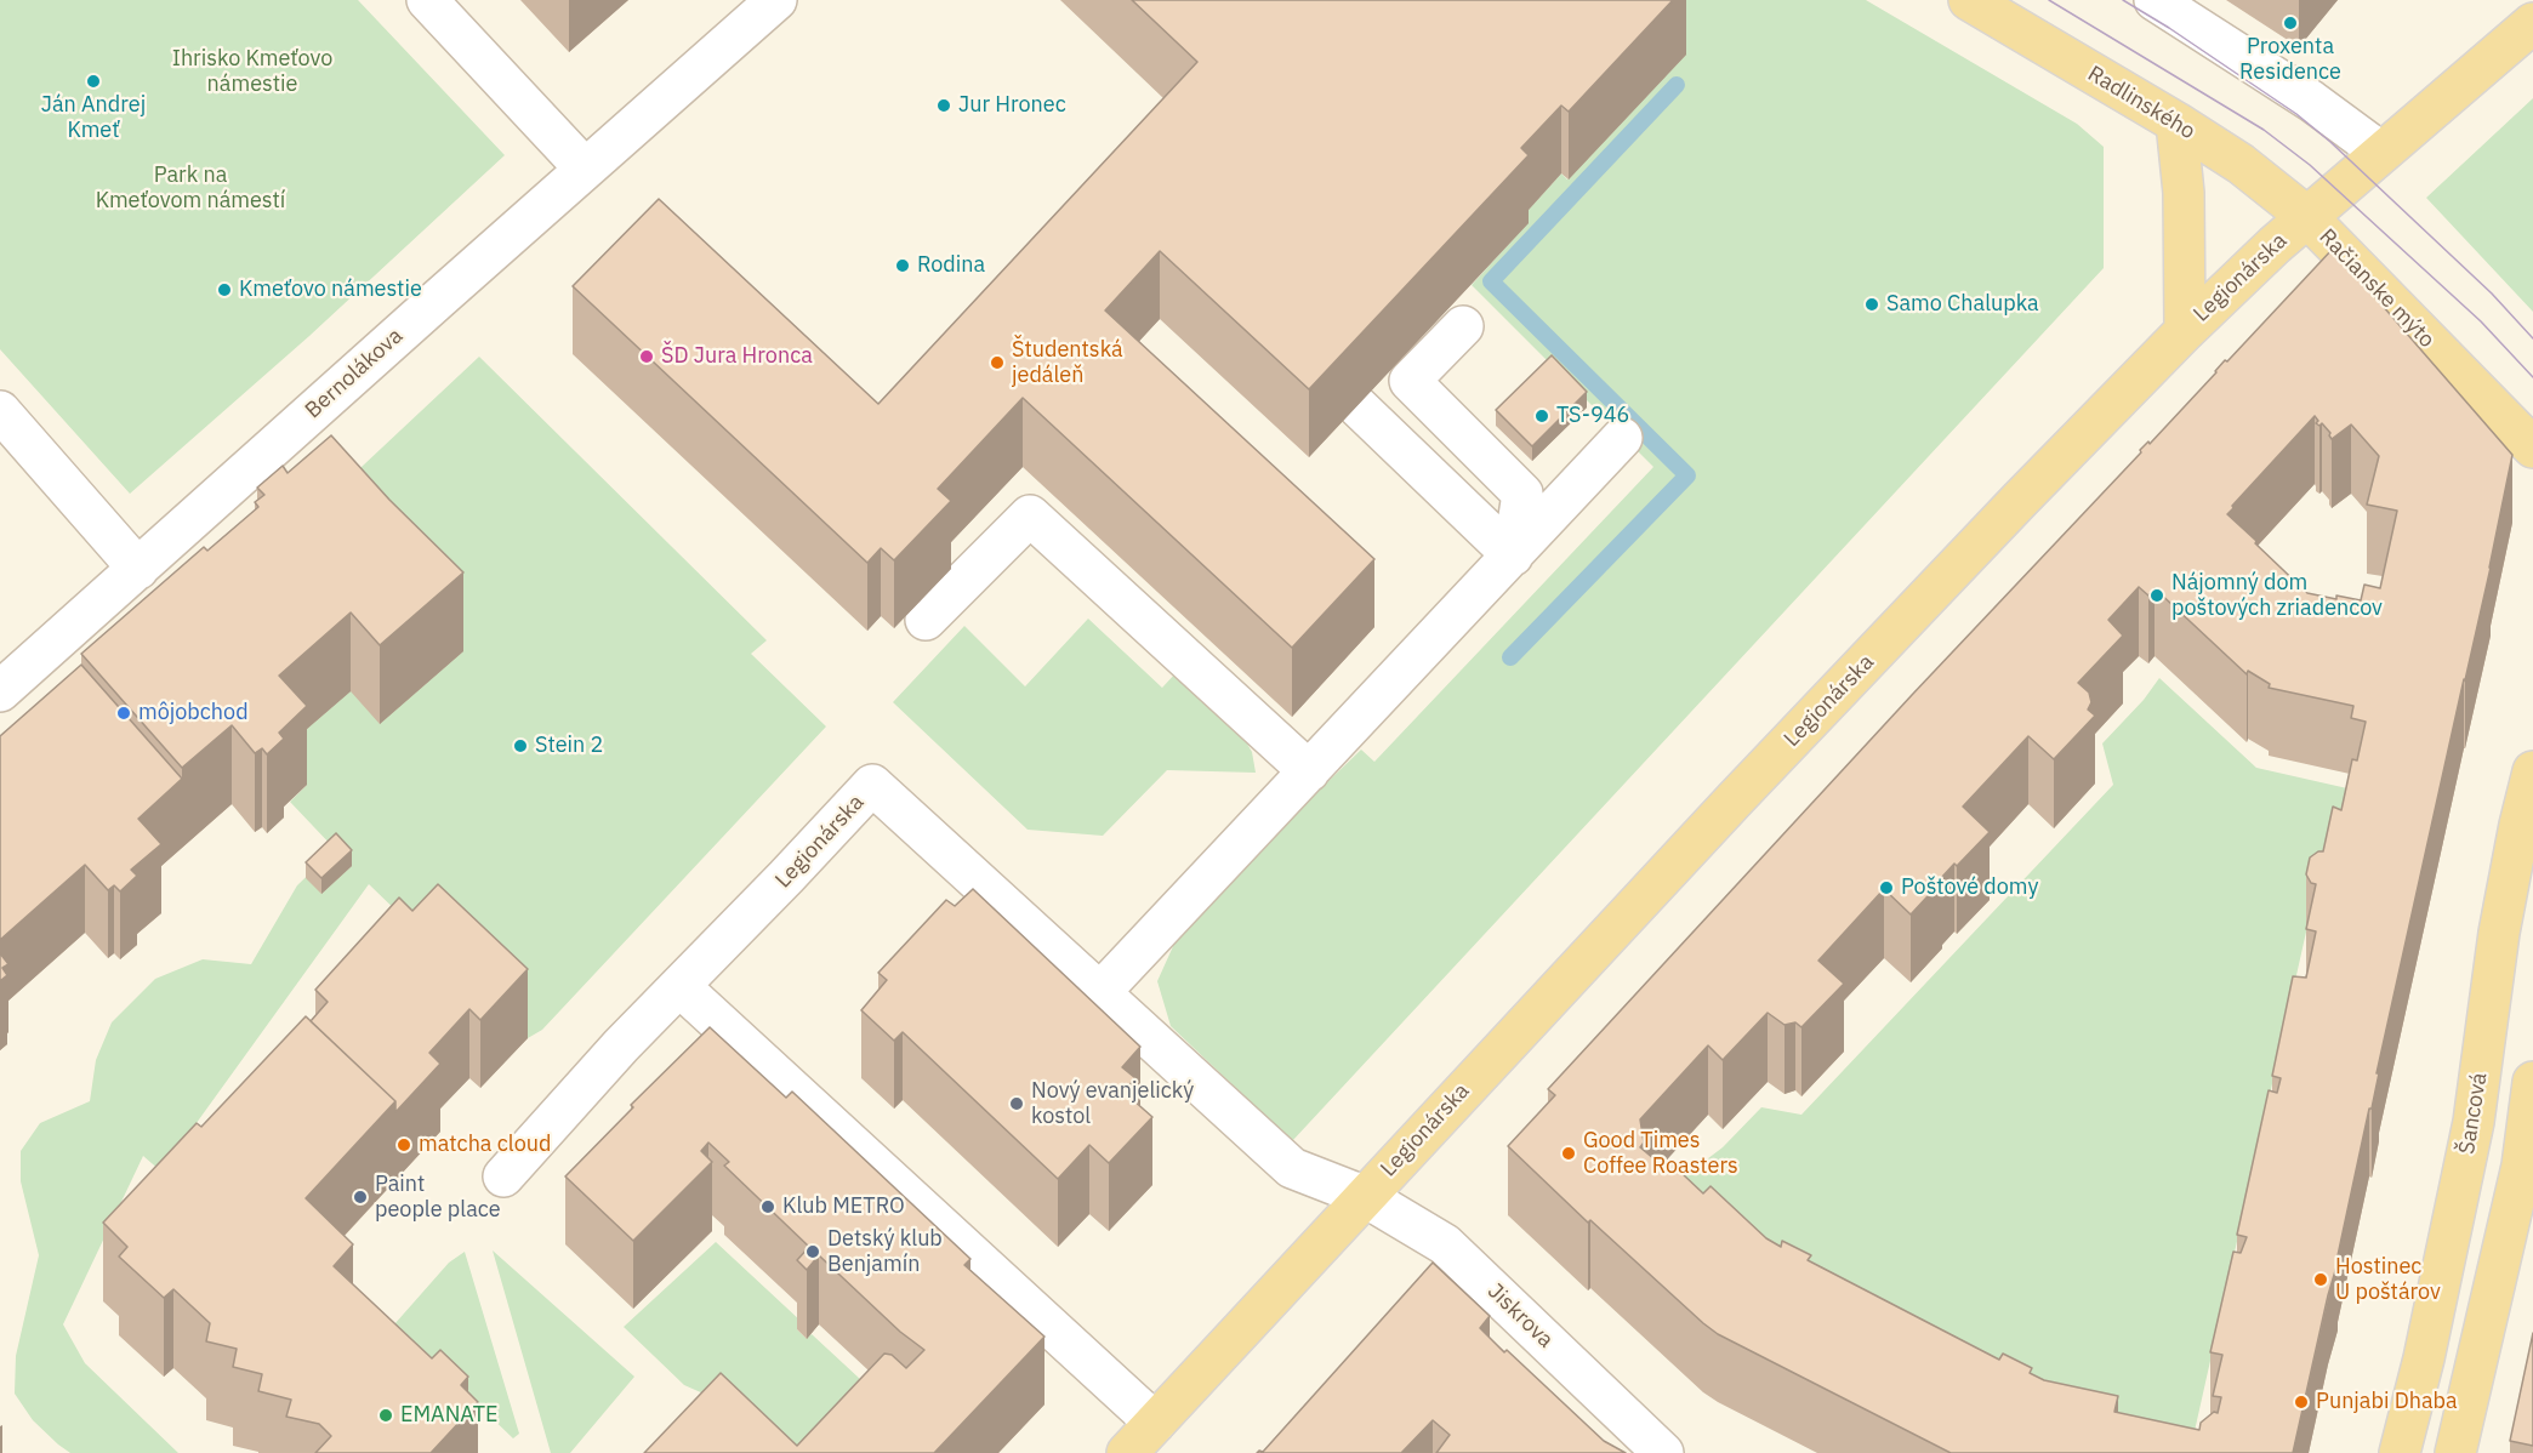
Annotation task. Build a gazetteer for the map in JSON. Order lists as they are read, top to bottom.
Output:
{
  "streets": {
    "main road": [
      "Radlinského",
      "Legionárska",
      "Račianske mýto",
      "Šancová"
    ],
    "street": ["Bernolákova", "Jiskrova"]
  },
  "crossings": [
    ["Radlinského", "Legionárska"],
    ["Radlinského", "Račianske mýto"],
    ["Legionárska", "Račianske mýto"],
    ["Legionárska", "Jiskrova"]
  ],
  "parks": ["Ihrisko Kmeťovo námestie", "Park na Kmeťovom námestí"],
  "places": [
    "Proxenta Residence",
    "Ján Andrej Kmeť",
    "Jur Hronec",
    "Rodina",
    "Kmeťovo námestie",
    "Samo Chalupka",
    "ŠD Jura Hronca",
    "Študentská jedáleň",
    "TS-946",
    "Nájomný dom poštových zriadencov",
    "môjobchod",
    "Stein 2",
    "Poštové domy",
    "Nový evanjelický kostol",
    "matcha cloud",
    "Good Times Coffee Roasters",
    "Paint people place",
    "Klub METRO",
    "Detský klub Benjamín",
    "Hostinec U poštárov",
    "Punjabi Dhaba",
    "EMANATE"
  ]
}
